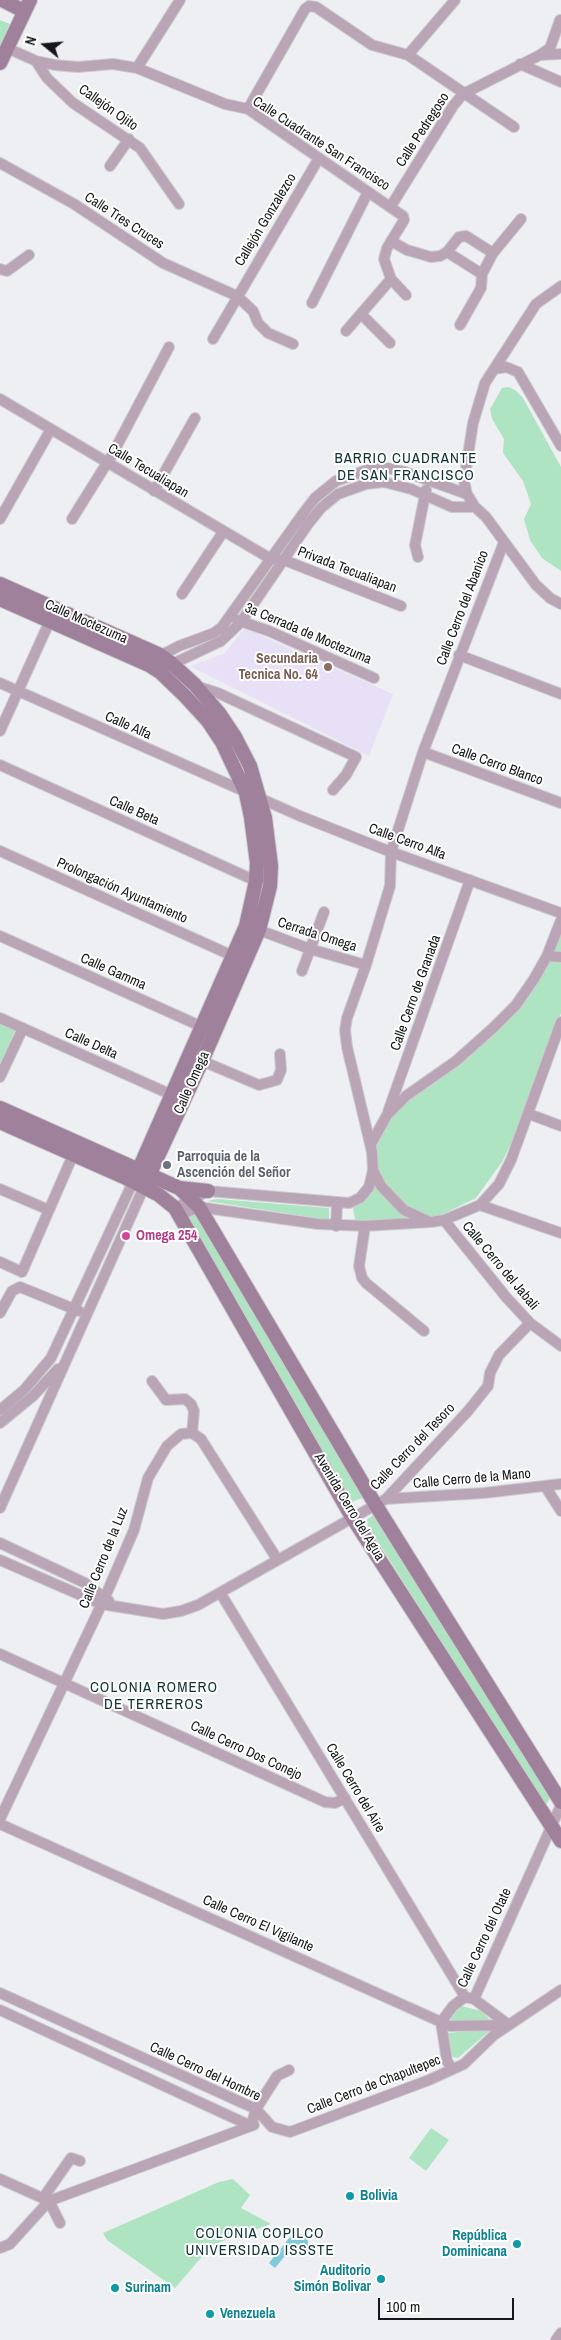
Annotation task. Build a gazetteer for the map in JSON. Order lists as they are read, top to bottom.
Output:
{
  "streets": {
    "street": [
      "Callejón Ojito",
      "Calle Pedregoso",
      "Calle Cuadrante San Francisco",
      "Callejón Gonzalezco",
      "Calle Tres Cruces",
      "Calle Tecualiapan",
      "Privada Tecualiapan",
      "Calle Cerro del Abanico",
      "Calle Moctezuma",
      "3a Cerrada de Moctezuma",
      "Calle Alfa",
      "Calle Cerro Blanco",
      "Calle Beta",
      "Calle Cerro Alfa",
      "Prolongación Ayuntamiento",
      "Cerrada Omega",
      "Calle Gamma",
      "Calle Cerro de Granada",
      "Calle Delta",
      "Calle Omega",
      "Calle Cerro del Jabali",
      "Calle Cerro del Tesoro",
      "Calle Cerro de la Mano",
      "Avenida Cerro del Agua",
      "Calle Cerro de la Luz",
      "Calle Cerro Dos Conejo",
      "Calle Cerro del Aire",
      "Calle Cerro El Vigilante",
      "Calle Cerro del Otate",
      "Calle Cerro del Hombre",
      "Calle Cerro de Chapultepec"
    ]
  },
  "crossings": [
    ["Callejón Ojito", "Calle Cuadrante San Francisco"],
    ["Calle Pedregoso", "Calle Cuadrante San Francisco"],
    ["Calle Cuadrante San Francisco", "Callejón Gonzalezco"],
    ["Callejón Gonzalezco", "Calle Tres Cruces"],
    ["Calle Tecualiapan", "Privada Tecualiapan"],
    ["Calle Cerro del Abanico", "Calle Cerro Blanco"],
    ["Calle Cerro del Abanico", "Calle Cerro Alfa"],
    ["Calle Cerro del Abanico", "Cerrada Omega"],
    ["Calle Moctezuma", "Calle Omega"],
    ["Calle Alfa", "Calle Cerro Alfa"],
    ["Calle Alfa", "Calle Omega"],
    ["Calle Beta", "Calle Omega"],
    ["Calle Cerro Alfa", "Calle Cerro de Granada"],
    ["Calle Cerro Alfa", "Calle Omega"],
    ["Prolongación Ayuntamiento", "Calle Omega"],
    ["Cerrada Omega", "Calle Omega"],
    ["Calle Gamma", "Calle Omega"],
    ["Calle Delta", "Calle Omega"],
    ["Calle Omega", "Avenida Cerro del Agua"],
    ["Calle Cerro del Jabali", "Calle Cerro del Tesoro"],
    ["Calle Cerro del Tesoro", "Calle Cerro de la Mano"],
    ["Calle Cerro del Tesoro", "Avenida Cerro del Agua"],
    ["Calle Cerro del Tesoro", "Calle Cerro de la Luz"],
    ["Calle Cerro del Tesoro", "Calle Cerro del Aire"],
    ["Calle Cerro de la Mano", "Avenida Cerro del Agua"],
    ["Avenida Cerro del Agua", "Calle Cerro del Otate"],
    ["Calle Cerro de la Luz", "Calle Cerro Dos Conejo"],
    ["Calle Cerro Dos Conejo", "Calle Cerro del Aire"],
    ["Calle Cerro del Aire", "Calle Cerro del Otate"],
    ["Calle Cerro El Vigilante", "Calle Cerro del Otate"],
    ["Calle Cerro El Vigilante", "Calle Cerro de Chapultepec"],
    ["Calle Cerro del Hombre", "Calle Cerro de Chapultepec"]
  ],
  "districts": ["BARRIO CUADRANTE DE SAN FRANCISCO", "COLONIA ROMERO DE TERREROS", "COLONIA COPILCO UNIVERSIDAD ISSSTE"],
  "places": [
    "Secundaria Tecnica No. 64",
    "Parroquia de la Ascención del Señor",
    "Omega 254",
    "Bolivia",
    "República Dominicana",
    "Auditorio Simón Bolivar",
    "Surinam",
    "Venezuela"
  ],
  "scale_bar": "100 m",
  "north": "left"
}
